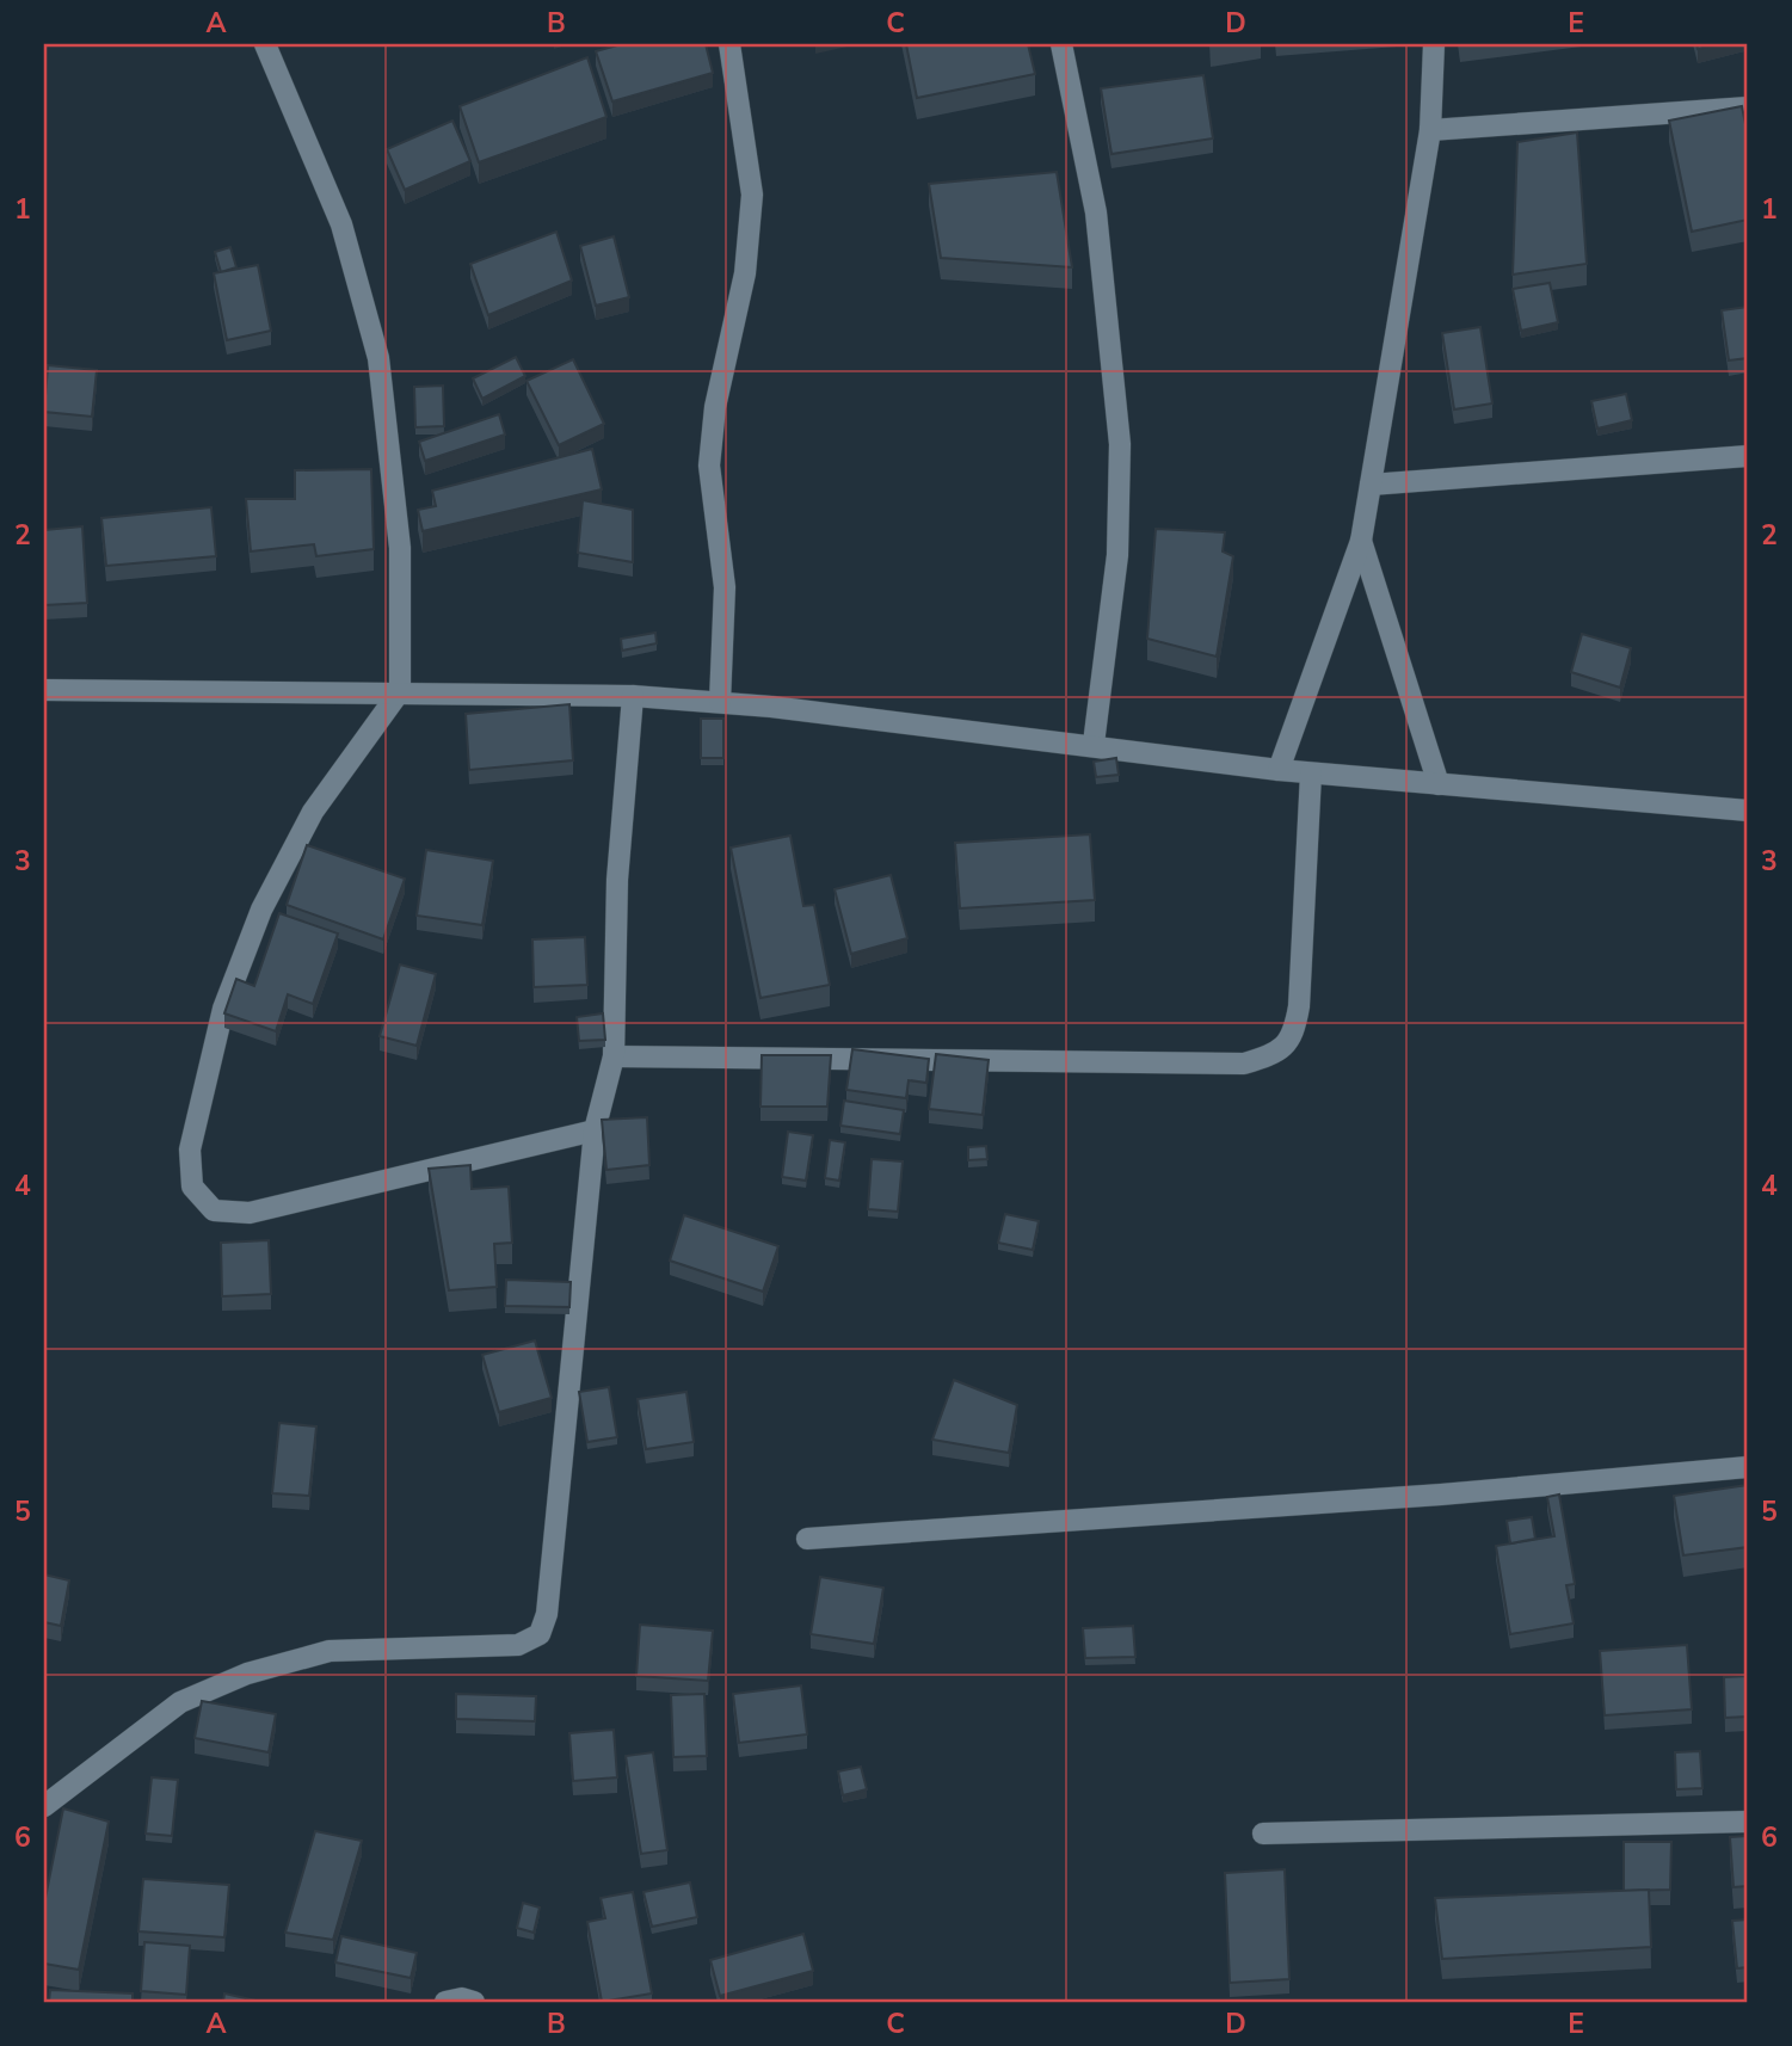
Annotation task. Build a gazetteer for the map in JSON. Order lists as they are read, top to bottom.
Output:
{
  "grid": {
    "columns": [
      "A",
      "B",
      "C",
      "D",
      "E"
    ],
    "rows": [
      "1",
      "2",
      "3",
      "4",
      "5",
      "6"
    ]
  }
}
